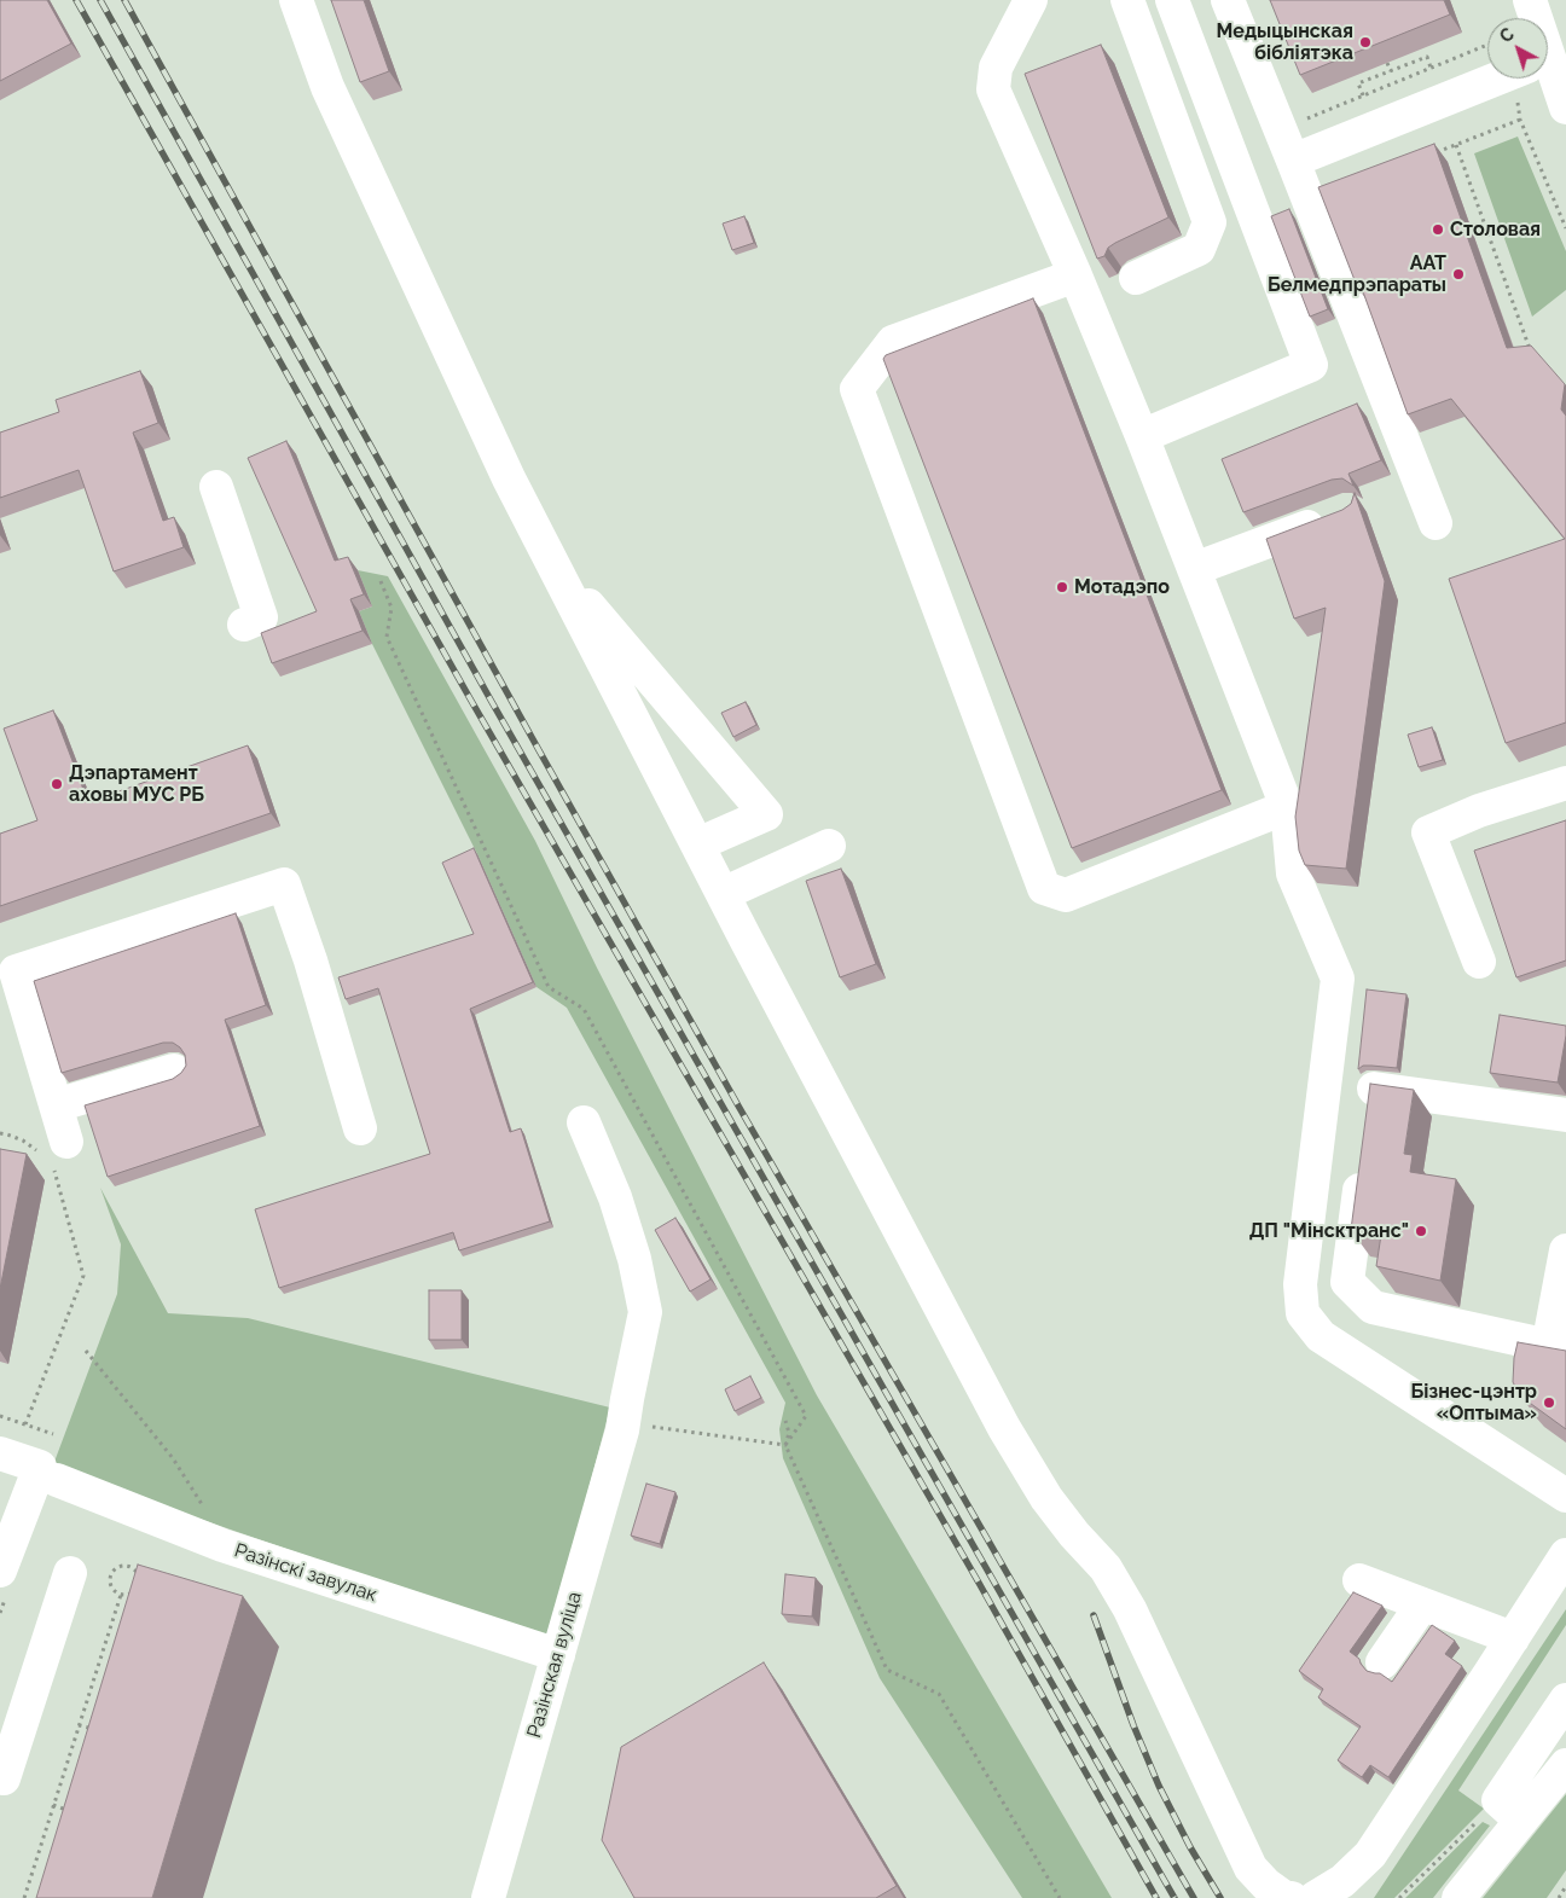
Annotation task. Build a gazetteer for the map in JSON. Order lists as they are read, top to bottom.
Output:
{
  "streets": {
    "street": ["Разінскі завулак", "Разінская вуліца"]
  },
  "crossings": [
    ["Разінскі завулак", "Разінская вуліца"]
  ],
  "places": [
    "Медыцынская бібліятэка",
    "Столовая",
    "ААТ Белмедпрэпараты",
    "Мотадэпо",
    "Дэпартамент аховы МУС РБ",
    "ДП \"Мінсктранс\"",
    "Бізнес-цэнтр «Оптыма»"
  ],
  "north": "top left"
}
